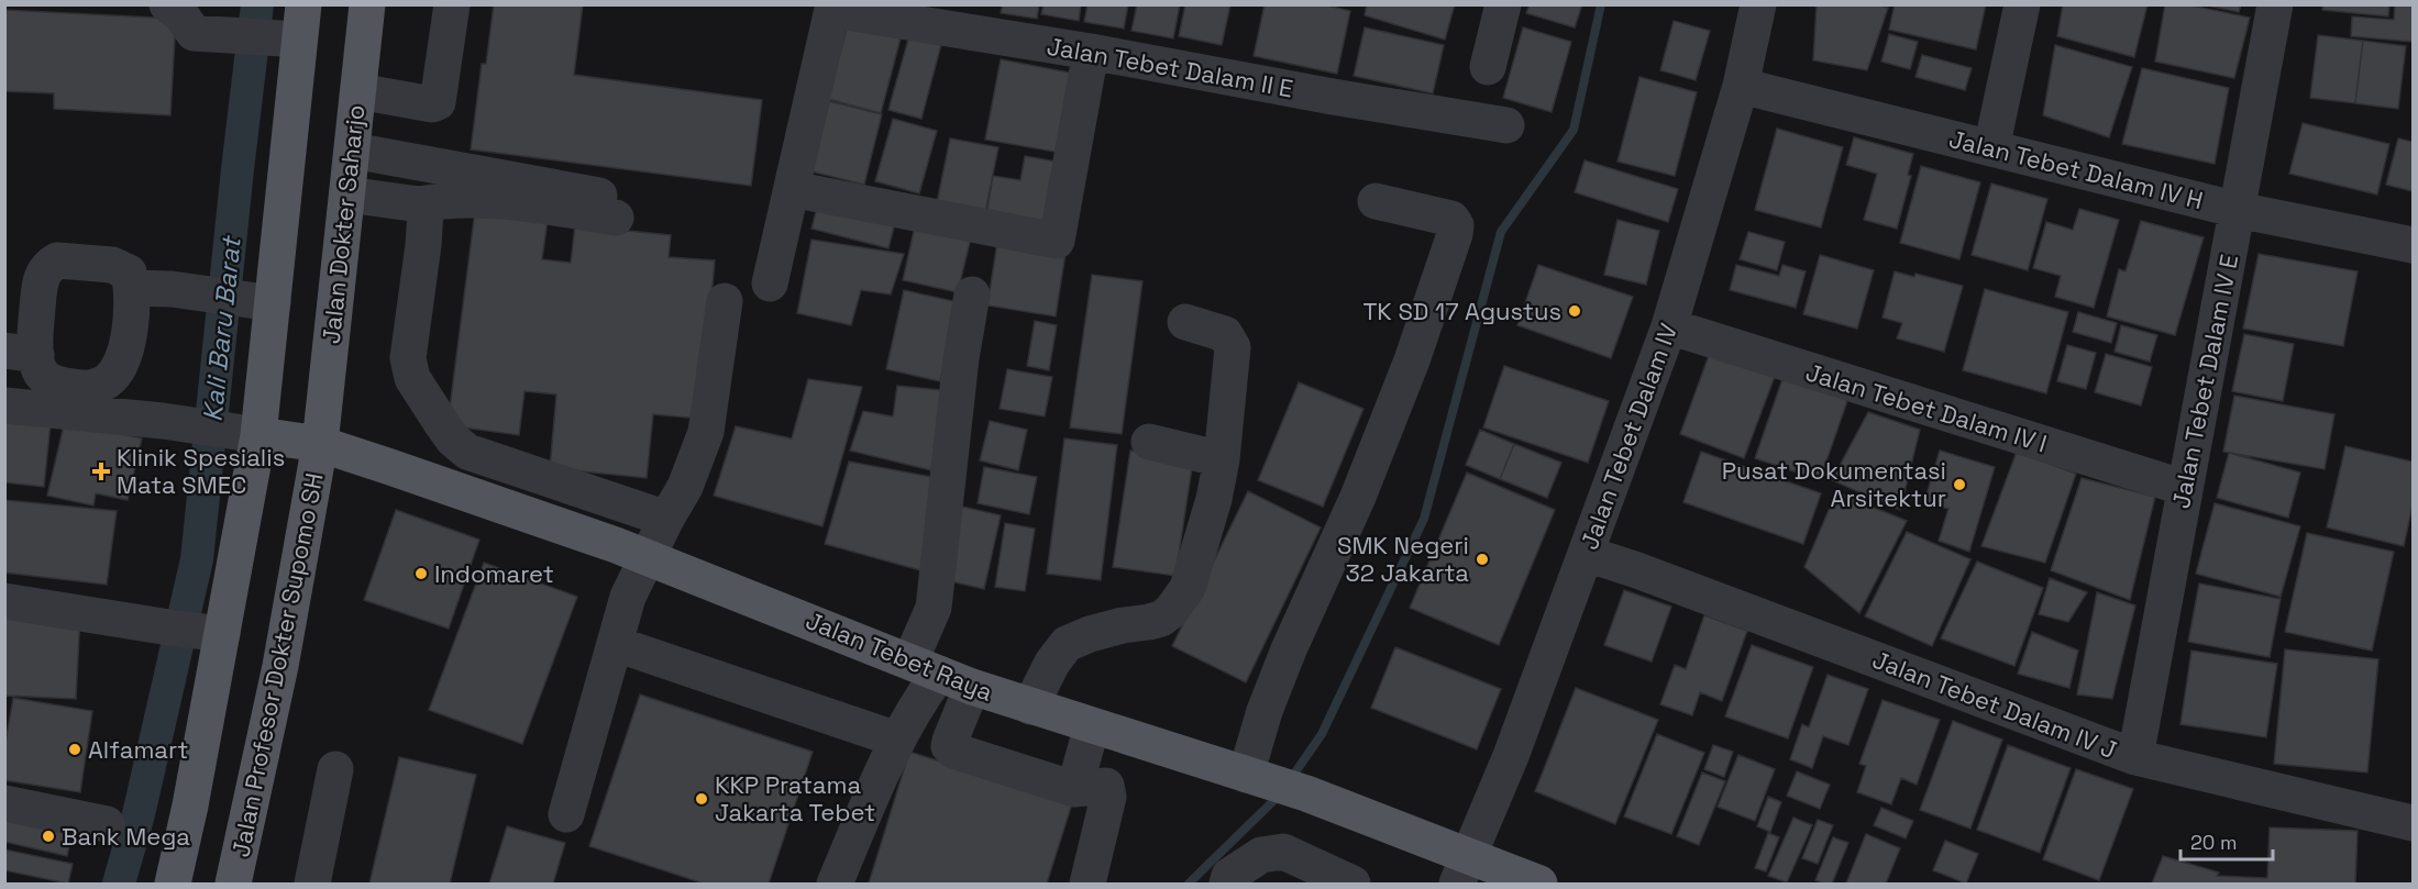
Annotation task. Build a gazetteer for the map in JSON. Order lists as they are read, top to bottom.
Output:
{
  "streets": {
    "main road": ["Jalan Dokter Saharjo", "Jalan Tebet Raya", "Jalan Profesor Dokter Supomo SH"],
    "street": [
      "Jalan Tebet Dalam II E",
      "Jalan Tebet Dalam IV H",
      "Jalan Tebet Dalam IV E",
      "Jalan Tebet Dalam IV I",
      "Jalan Tebet Dalam IV",
      "Jalan Tebet Dalam IV J"
    ]
  },
  "crossings": [
    ["Jalan Tebet Dalam IV H", "Jalan Tebet Dalam IV E"],
    ["Jalan Tebet Dalam IV H", "Jalan Tebet Dalam IV"],
    ["Jalan Dokter Saharjo", "Jalan Tebet Raya"],
    ["Jalan Dokter Saharjo", "Jalan Profesor Dokter Supomo SH"],
    ["Jalan Tebet Dalam IV E", "Jalan Tebet Dalam IV I"],
    ["Jalan Tebet Dalam IV E", "Jalan Tebet Dalam IV J"],
    ["Jalan Tebet Dalam IV I", "Jalan Tebet Dalam IV"],
    ["Jalan Tebet Dalam IV", "Jalan Tebet Raya"],
    ["Jalan Tebet Dalam IV", "Jalan Tebet Dalam IV J"],
    ["Jalan Tebet Raya", "Jalan Profesor Dokter Supomo SH"]
  ],
  "water": ["Kali Baru Barat"],
  "places": {
    "other": [
      "TK SD 17 Agustus",
      "Pusat Dokumentasi Arsitektur",
      "SMK Negeri 32 Jakarta",
      "Indomaret",
      "Alfamart",
      "KKP Pratama Jakarta Tebet",
      "Bank Mega"
    ],
    "health": ["Klinik Spesialis Mata SMEC"]
  },
  "scale_bar": "20 m"
}
